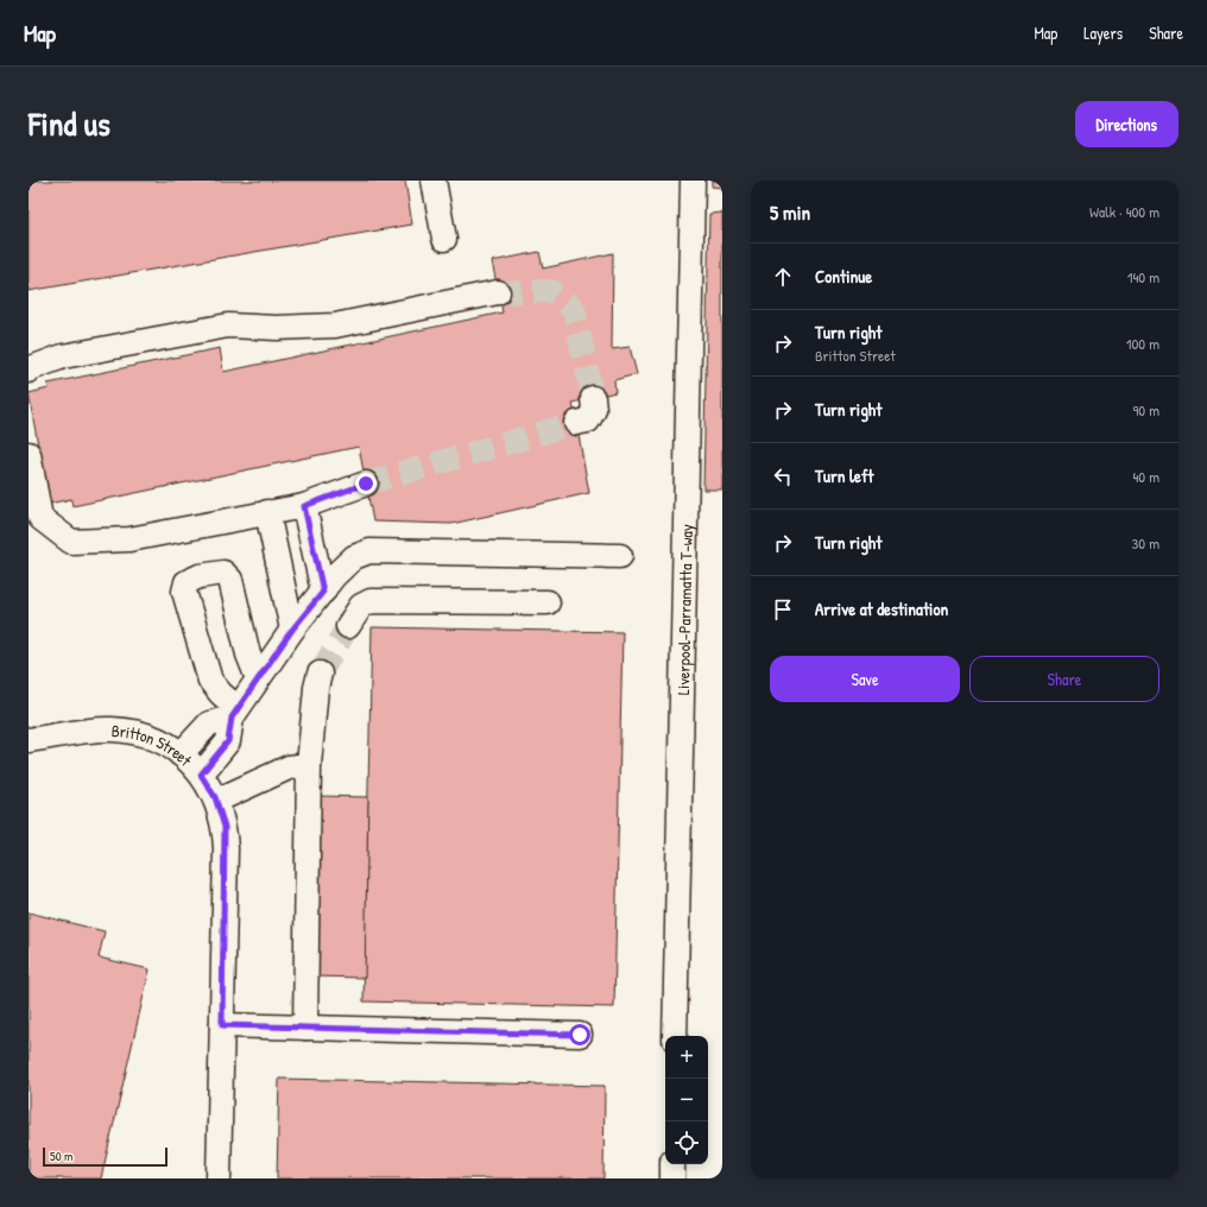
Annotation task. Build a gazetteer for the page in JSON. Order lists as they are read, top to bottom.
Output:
{
  "streets": {
    "street": ["Liverpool–Parramatta T-way", "Britton Street"]
  },
  "scale_bar": "50 m",
  "page": {
    "header": "Map",
    "nav": ["Map", "Layers", "Share"],
    "title": "Find us",
    "buttons": [
      "Directions",
      ["Save", "Share"]
    ],
    "heading": ["5 min", "Walk · 400 m"],
    "list": [
      ["Continue", "140 m"],
      ["Turn right", "Britton Street", "100 m"],
      ["Turn right", "90 m"],
      ["Turn left", "40 m"],
      ["Turn right", "30 m"],
      "Arrive at destination"
    ],
    "map_buttons": ["+", "−"],
    "scale": "50 m"
  }
}
